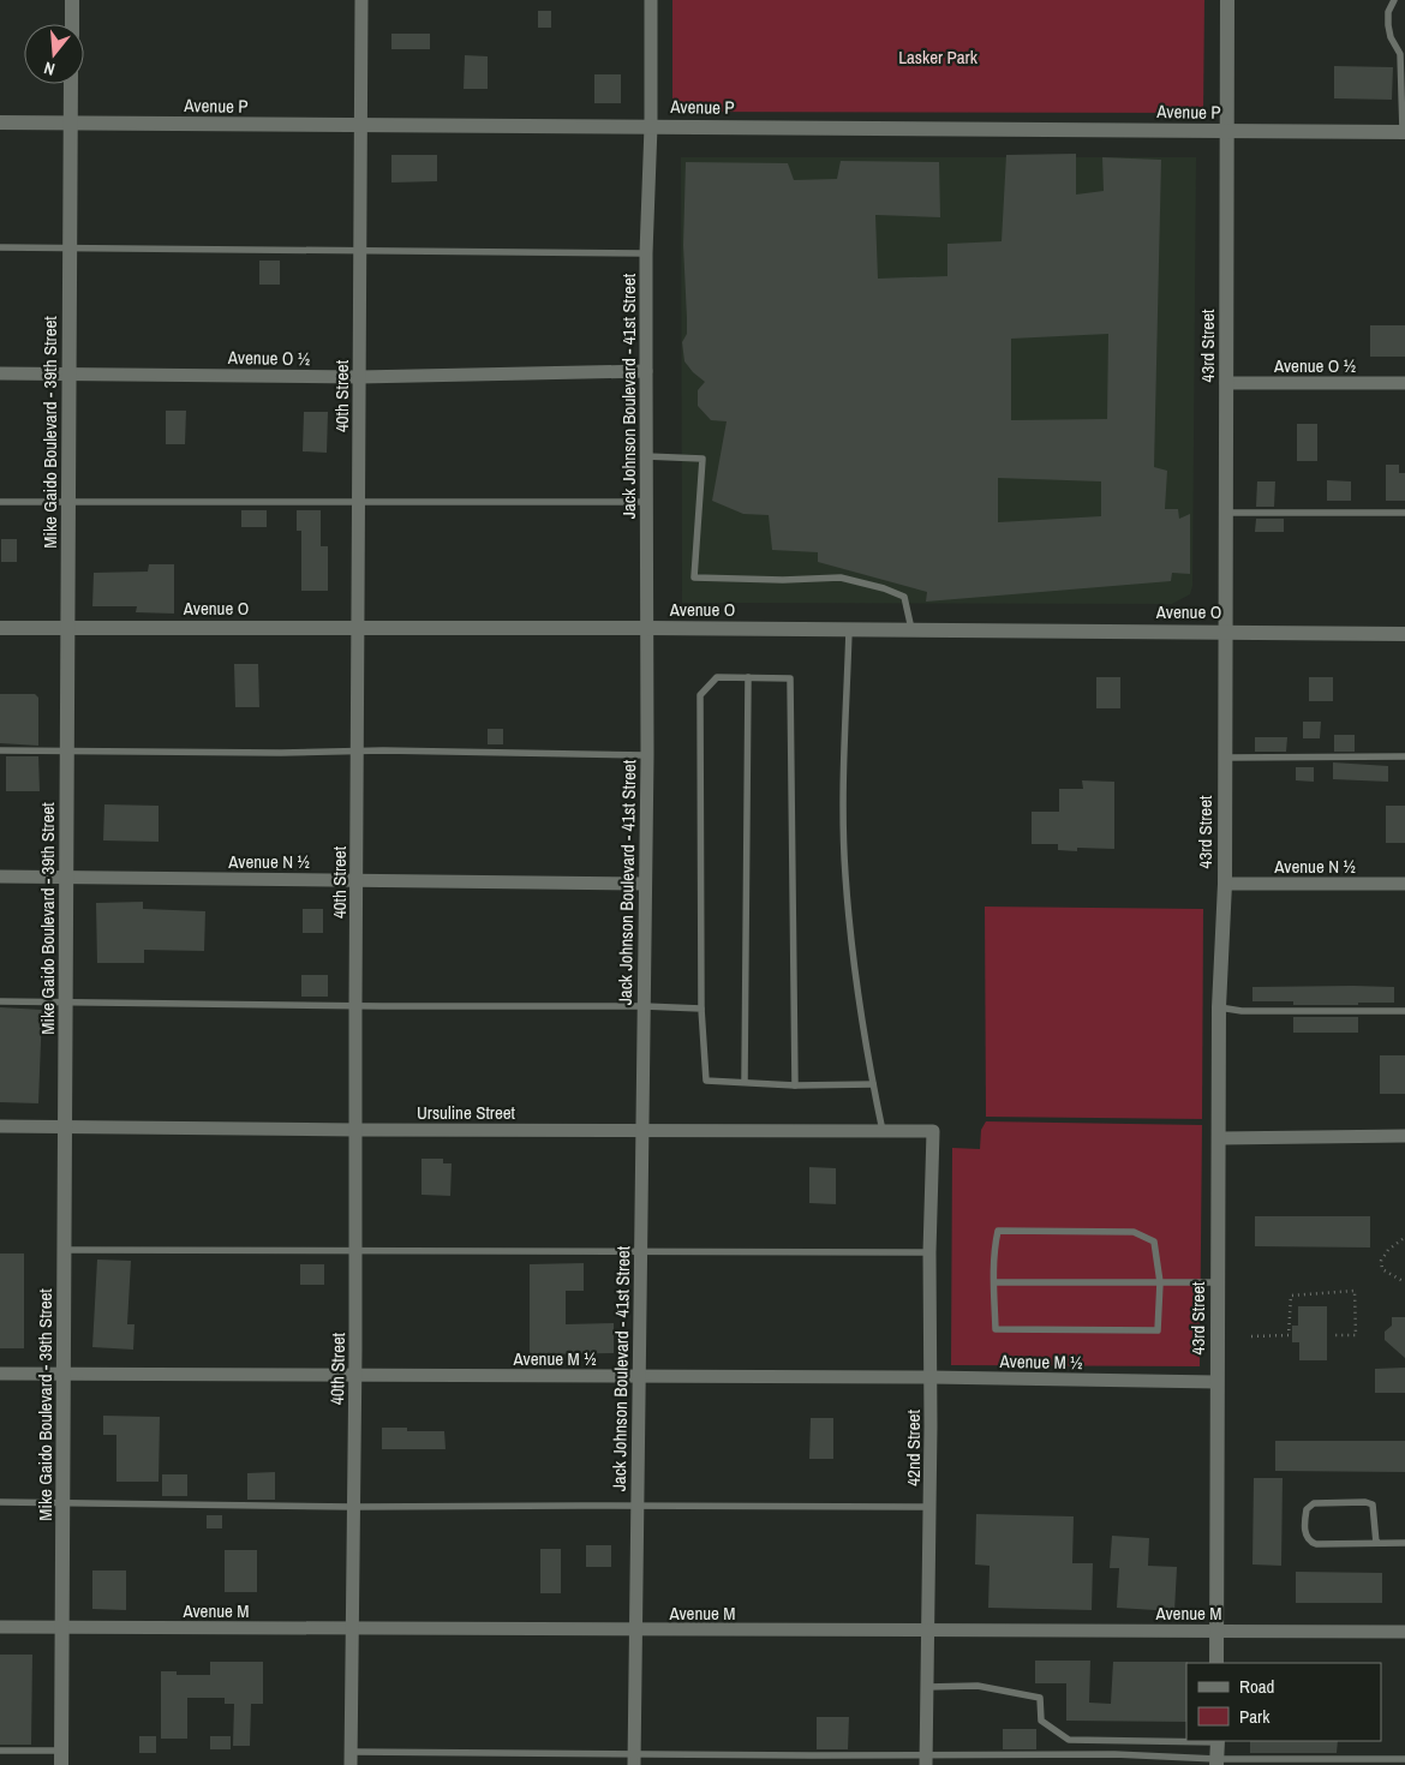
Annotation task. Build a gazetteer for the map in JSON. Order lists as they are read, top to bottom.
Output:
{
  "streets": {
    "main road": [
      "Avenue P",
      "43rd Street",
      "Mike Gaido Boulevard - 39th Street",
      "Avenue O"
    ],
    "street": [
      "Avenue O ½",
      "40th Street",
      "Jack Johnson Boulevard - 41st Street",
      "Avenue N ½",
      "Ursuline Street",
      "Avenue M ½",
      "42nd Street",
      "Avenue M"
    ]
  },
  "crossings": [
    ["Avenue P", "43rd Street"],
    ["Avenue P", "40th Street"],
    ["Avenue P", "Jack Johnson Boulevard - 41st Street"],
    ["Avenue P", "Mike Gaido Boulevard - 39th Street"],
    ["43rd Street", "Avenue O ½"],
    ["43rd Street", "Avenue O"],
    ["43rd Street", "Avenue N ½"],
    ["43rd Street", "Avenue M ½"],
    ["43rd Street", "Avenue M"],
    ["Avenue O ½", "40th Street"],
    ["Avenue O ½", "Jack Johnson Boulevard - 41st Street"],
    ["Avenue O ½", "Mike Gaido Boulevard - 39th Street"],
    ["40th Street", "Avenue O"],
    ["40th Street", "Avenue N ½"],
    ["40th Street", "Ursuline Street"],
    ["40th Street", "Avenue M ½"],
    ["40th Street", "Avenue M"],
    ["Jack Johnson Boulevard - 41st Street", "Avenue O"],
    ["Jack Johnson Boulevard - 41st Street", "Avenue N ½"],
    ["Jack Johnson Boulevard - 41st Street", "Ursuline Street"],
    ["Jack Johnson Boulevard - 41st Street", "Avenue M ½"],
    ["Jack Johnson Boulevard - 41st Street", "Avenue M"],
    ["Mike Gaido Boulevard - 39th Street", "Avenue O"],
    ["Mike Gaido Boulevard - 39th Street", "Avenue N ½"],
    ["Mike Gaido Boulevard - 39th Street", "Ursuline Street"],
    ["Mike Gaido Boulevard - 39th Street", "Avenue M ½"],
    ["Mike Gaido Boulevard - 39th Street", "Avenue M"],
    ["Ursuline Street", "42nd Street"],
    ["Avenue M ½", "42nd Street"],
    ["42nd Street", "Avenue M"]
  ],
  "parks": ["Lasker Park"],
  "legend": ["Road", "Park"],
  "north": "bottom"
}
